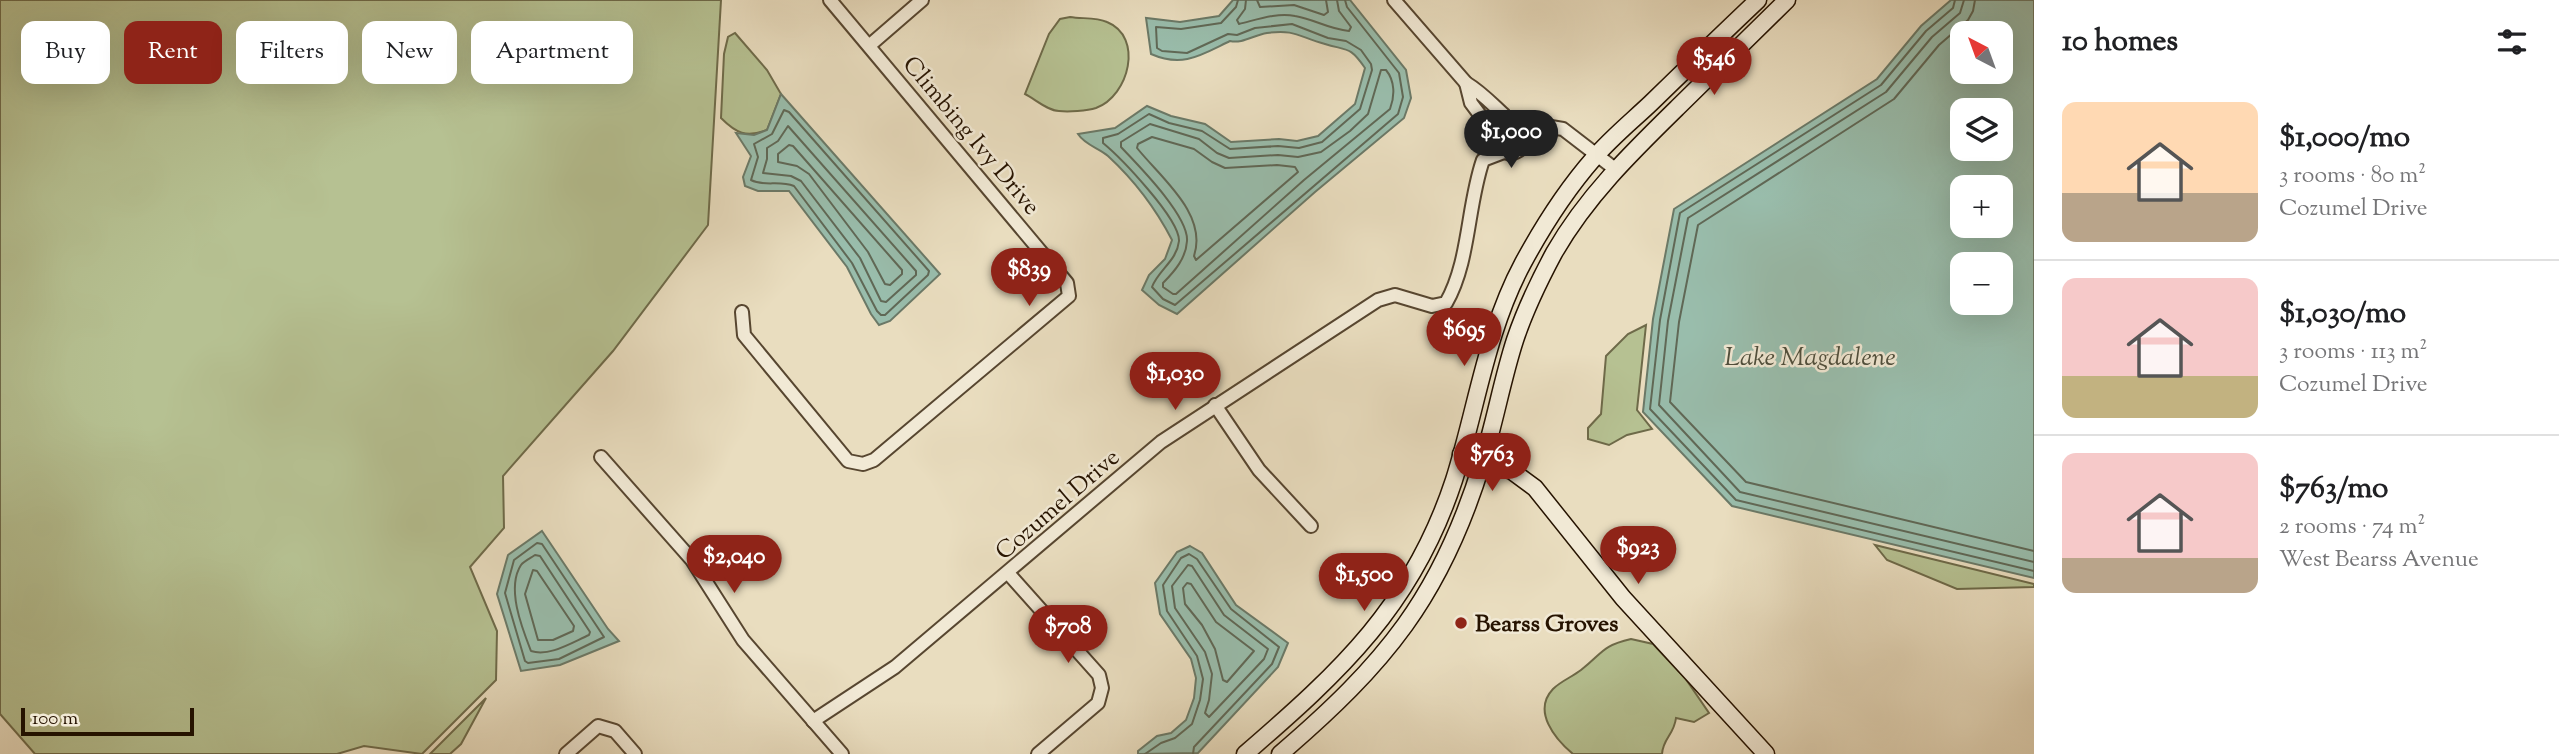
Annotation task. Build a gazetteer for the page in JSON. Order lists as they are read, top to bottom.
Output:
{
  "streets": {
    "street": ["Climbing Ivy Drive", "Cozumel Drive"]
  },
  "water": ["Lake Magdalene"],
  "places": ["Bearss Groves"],
  "scale_bar": "100 m",
  "north": "top left",
  "page": {
    "heading": "10 homes",
    "map_buttons": ["+", "−"],
    "chip": [
      "Buy",
      "Rent",
      "Filters",
      "New",
      "Apartment"
    ],
    "price": [
      "$546",
      "$1,000",
      "$839",
      "$695",
      "$1,030",
      "$763",
      "$923",
      "$2,040",
      "$1,500",
      "$708"
    ],
    "list": [
      {
        "name": "$1,000/mo",
        "note": "3 rooms · 80 m² · Cozumel Drive"
      },
      {
        "name": "$1,030/mo",
        "note": "3 rooms · 113 m² · Cozumel Drive"
      },
      {
        "name": "$763/mo",
        "note": "2 rooms · 74 m² · West Bearss Avenue"
      }
    ],
    "scale": "100 m"
  }
}
